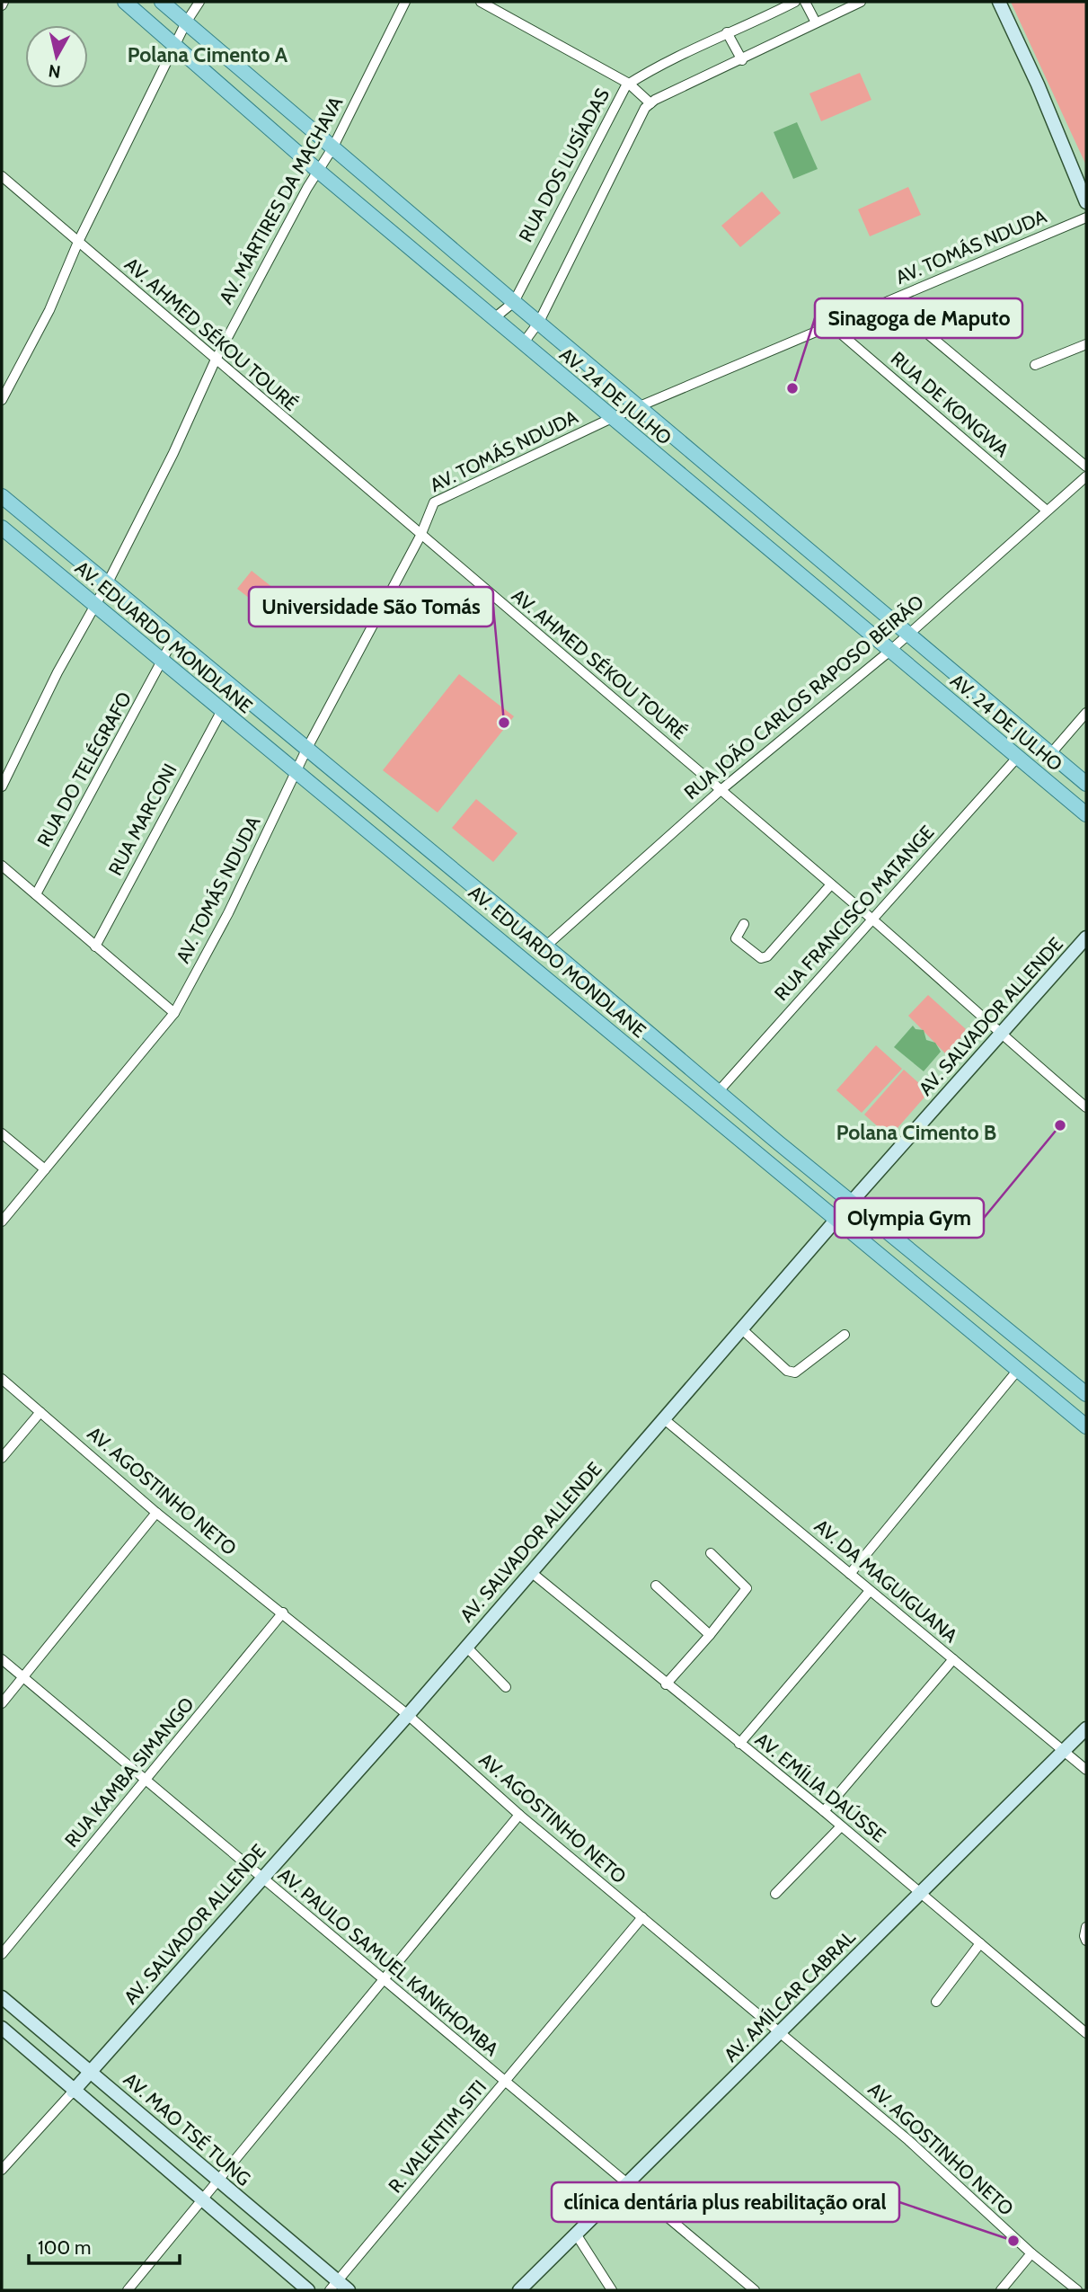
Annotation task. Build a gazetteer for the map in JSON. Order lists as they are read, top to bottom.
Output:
{
  "streets": {
    "main road": ["AV. 24 DE JULHO", "AV. EDUARDO MONDLANE"],
    "street": [
      "RUA DOS LUSÍADAS",
      "AV. MÁRTIRES DA MACHAVA",
      "AV. TOMÁS NDUDA",
      "AV. AHMED SÉKOU TOURÉ",
      "RUA DE KONGWA",
      "RUA JOÃO CARLOS RAPOSO BEIRÃO",
      "RUA DO TELÉGRAFO",
      "RUA MARCONI",
      "RUA FRANCISCO MATANGE",
      "AV. SALVADOR ALLENDE",
      "AV. AGOSTINHO NETO",
      "AV. DA MAGUIGUANA",
      "RUA KAMBA SIMANGO",
      "AV. EMÍLIA DAÚSSE",
      "AV. PAULO SAMUEL KANKHOMBA",
      "AV. AMÍLCAR CABRAL",
      "AV. MAO TSÉ TUNG",
      "R. VALENTIM SITI"
    ]
  },
  "crossings": [
    ["RUA DOS LUSÍADAS", "AV. 24 DE JULHO"],
    ["AV. MÁRTIRES DA MACHAVA", "AV. AHMED SÉKOU TOURÉ"],
    ["AV. MÁRTIRES DA MACHAVA", "AV. 24 DE JULHO"],
    ["AV. MÁRTIRES DA MACHAVA", "AV. EDUARDO MONDLANE"],
    ["AV. TOMÁS NDUDA", "AV. AHMED SÉKOU TOURÉ"],
    ["AV. TOMÁS NDUDA", "AV. 24 DE JULHO"],
    ["AV. TOMÁS NDUDA", "RUA DE KONGWA"],
    ["AV. TOMÁS NDUDA", "AV. EDUARDO MONDLANE"],
    ["AV. AHMED SÉKOU TOURÉ", "RUA JOÃO CARLOS RAPOSO BEIRÃO"],
    ["AV. AHMED SÉKOU TOURÉ", "RUA FRANCISCO MATANGE"],
    ["AV. AHMED SÉKOU TOURÉ", "AV. SALVADOR ALLENDE"],
    ["AV. 24 DE JULHO", "RUA JOÃO CARLOS RAPOSO BEIRÃO"],
    ["AV. 24 DE JULHO", "RUA FRANCISCO MATANGE"],
    ["RUA DE KONGWA", "RUA JOÃO CARLOS RAPOSO BEIRÃO"],
    ["AV. EDUARDO MONDLANE", "RUA JOÃO CARLOS RAPOSO BEIRÃO"],
    ["AV. EDUARDO MONDLANE", "RUA DO TELÉGRAFO"],
    ["AV. EDUARDO MONDLANE", "RUA MARCONI"],
    ["AV. EDUARDO MONDLANE", "RUA FRANCISCO MATANGE"],
    ["AV. EDUARDO MONDLANE", "AV. SALVADOR ALLENDE"],
    ["AV. SALVADOR ALLENDE", "AV. AGOSTINHO NETO"],
    ["AV. SALVADOR ALLENDE", "AV. DA MAGUIGUANA"],
    ["AV. SALVADOR ALLENDE", "AV. EMÍLIA DAÚSSE"],
    ["AV. SALVADOR ALLENDE", "AV. PAULO SAMUEL KANKHOMBA"],
    ["AV. SALVADOR ALLENDE", "AV. MAO TSÉ TUNG"],
    ["AV. AGOSTINHO NETO", "RUA KAMBA SIMANGO"],
    ["AV. AGOSTINHO NETO", "AV. AMÍLCAR CABRAL"],
    ["AV. AGOSTINHO NETO", "R. VALENTIM SITI"],
    ["AV. DA MAGUIGUANA", "AV. AMÍLCAR CABRAL"],
    ["RUA KAMBA SIMANGO", "AV. PAULO SAMUEL KANKHOMBA"],
    ["AV. EMÍLIA DAÚSSE", "AV. AMÍLCAR CABRAL"],
    ["AV. PAULO SAMUEL KANKHOMBA", "AV. AMÍLCAR CABRAL"],
    ["AV. PAULO SAMUEL KANKHOMBA", "R. VALENTIM SITI"],
    ["AV. MAO TSÉ TUNG", "R. VALENTIM SITI"]
  ],
  "districts": ["Polana Cimento A", "Polana Cimento B"],
  "places": [
    "Sinagoga de Maputo",
    "Universidade São Tomás",
    "Olympia Gym",
    "clínica dentária plus reabilitação oral"
  ],
  "scale_bar": "100 m",
  "north": "bottom"
}
